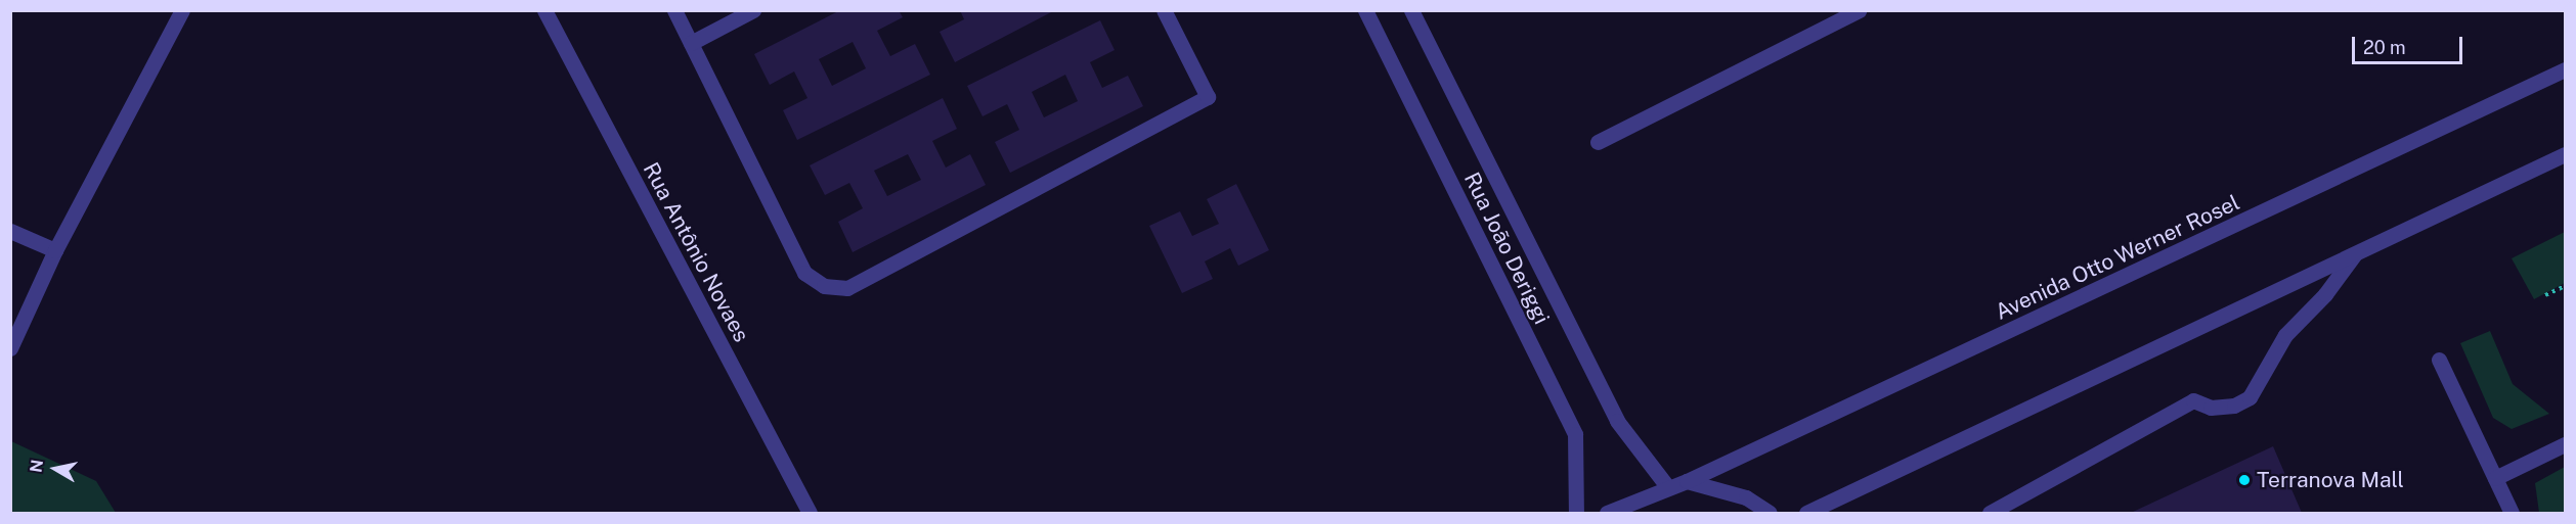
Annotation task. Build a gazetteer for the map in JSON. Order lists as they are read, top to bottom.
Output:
{
  "streets": {
    "street": ["Rua João Deriggi", "Rua Antônio Novaes", "Avenida Otto Werner Rosel"]
  },
  "crossings": [
    ["Rua João Deriggi", "Avenida Otto Werner Rosel"]
  ],
  "places": ["Terranova Mall"],
  "scale_bar": "20 m",
  "north": "left"
}
